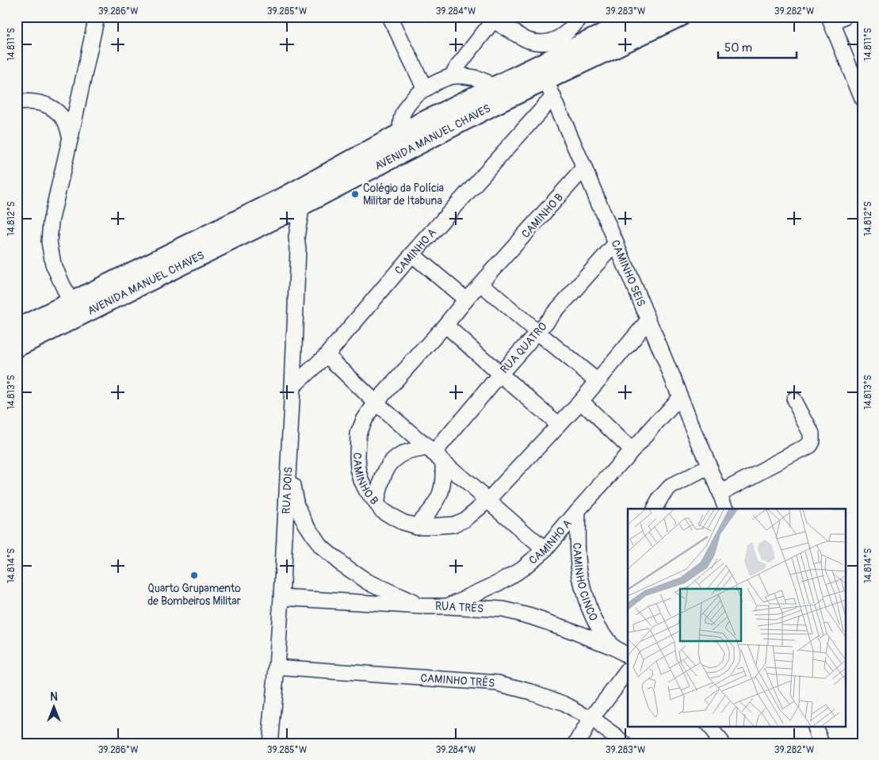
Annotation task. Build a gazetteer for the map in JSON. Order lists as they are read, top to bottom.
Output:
{
  "streets": {
    "main road": ["AVENIDA MANUEL CHAVES"],
    "street": [
      "CAMINHO B",
      "CAMINHO A",
      "CAMINHO SEIS",
      "RUA QUATRO",
      "RUA DOIS",
      "CAMINHO CINCO",
      "RUA TRÊS",
      "CAMINHO TRÊS"
    ]
  },
  "crossings": [
    ["AVENIDA MANUEL CHAVES", "CAMINHO A"],
    ["AVENIDA MANUEL CHAVES", "CAMINHO SEIS"],
    ["AVENIDA MANUEL CHAVES", "RUA DOIS"],
    ["CAMINHO B", "CAMINHO SEIS"],
    ["CAMINHO B", "RUA QUATRO"],
    ["CAMINHO A", "CAMINHO SEIS"],
    ["CAMINHO A", "RUA DOIS"],
    ["CAMINHO A", "CAMINHO CINCO"],
    ["CAMINHO A", "RUA TRÊS"],
    ["CAMINHO SEIS", "RUA QUATRO"],
    ["RUA DOIS", "RUA TRÊS"],
    ["RUA DOIS", "CAMINHO TRÊS"],
    ["CAMINHO CINCO", "RUA TRÊS"]
  ],
  "places": ["Colégio da Polícia Militar de Itabuna", "Quarto Grupamento de Bombeiros Militar"],
  "scale_bar": "50 m",
  "north": "top",
  "coordinates": [
    "39.286°W",
    "39.285°W",
    "39.284°W",
    "39.283°W",
    "39.282°W",
    "14.811°S",
    "14.812°S",
    "14.813°S",
    "14.814°S"
  ]
}
